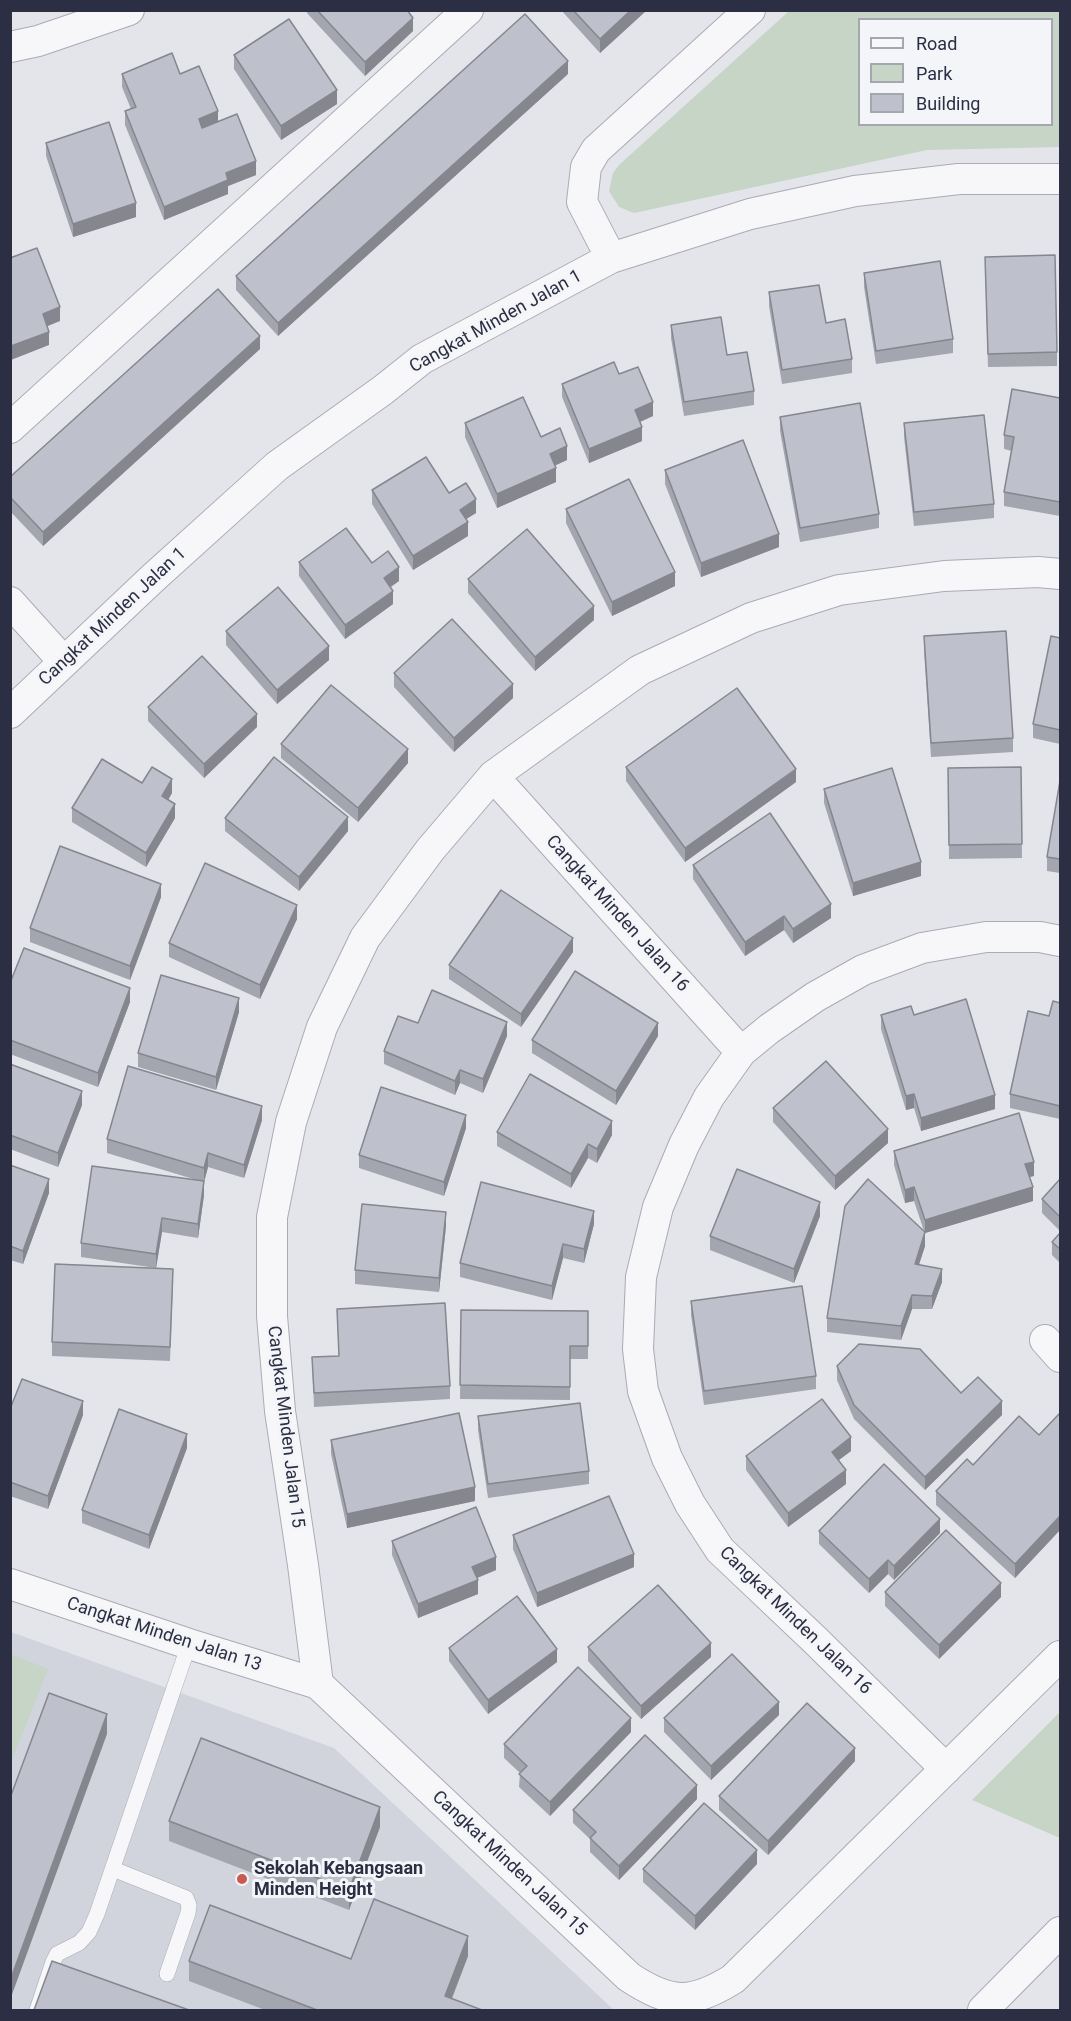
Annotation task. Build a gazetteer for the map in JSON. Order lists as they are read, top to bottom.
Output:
{
  "streets": {
    "street": [
      "Cangkat Minden Jalan 1",
      "Cangkat Minden Jalan 16",
      "Cangkat Minden Jalan 15",
      "Cangkat Minden Jalan 13"
    ]
  },
  "crossings": [
    ["Cangkat Minden Jalan 16", "Cangkat Minden Jalan 15"],
    ["Cangkat Minden Jalan 15", "Cangkat Minden Jalan 13"]
  ],
  "places": ["Sekolah Kebangsaan Minden Height"],
  "legend": ["Road", "Park", "Building"]
}
